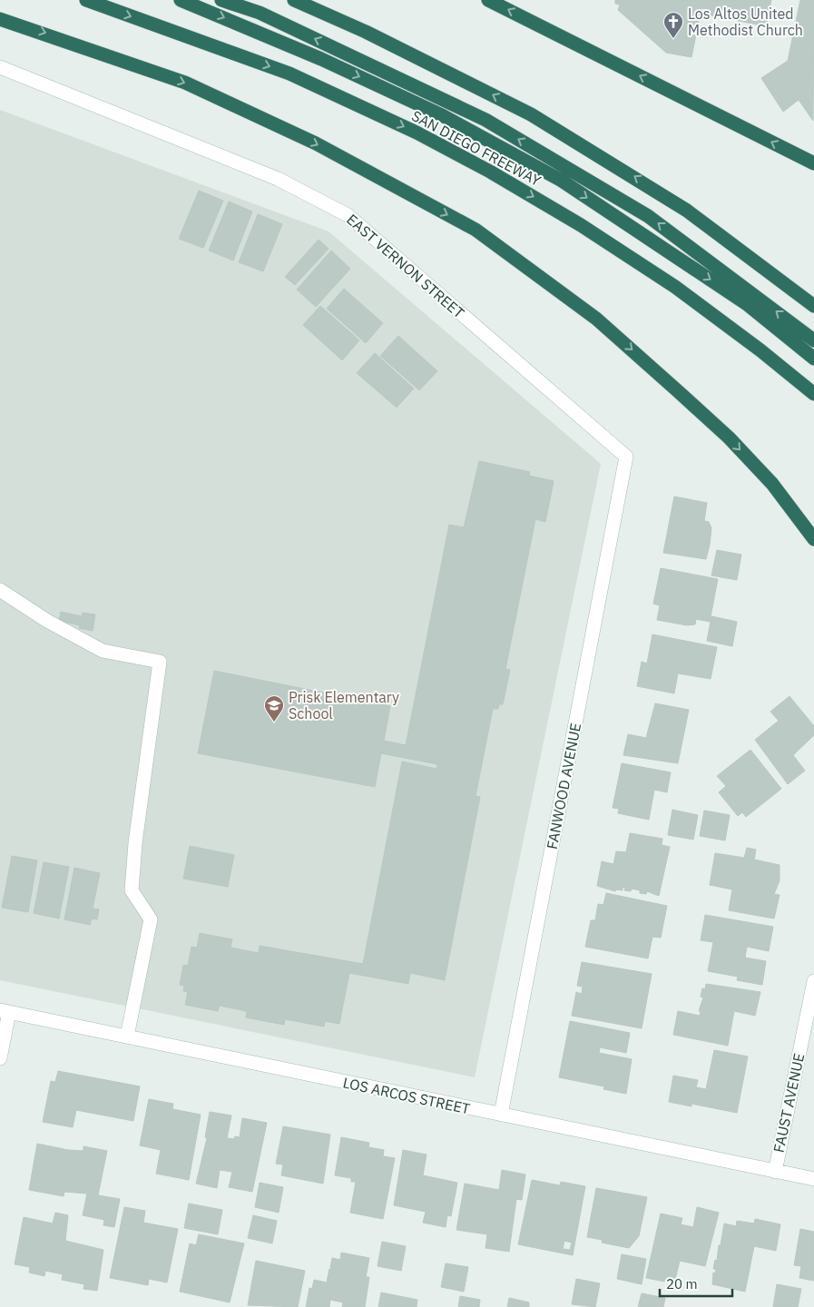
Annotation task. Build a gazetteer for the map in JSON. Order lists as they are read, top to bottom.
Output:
{
  "streets": {
    "highway": ["SAN DIEGO FREEWAY"],
    "street": [
      "EAST VERNON STREET",
      "FANWOOD AVENUE",
      "LOS ARCOS STREET",
      "FAUST AVENUE"
    ]
  },
  "crossings": [
    ["EAST VERNON STREET", "FANWOOD AVENUE"],
    ["FANWOOD AVENUE", "LOS ARCOS STREET"],
    ["LOS ARCOS STREET", "FAUST AVENUE"]
  ],
  "places": {
    "church": ["Los Altos United Methodist Church"],
    "school or university": ["Prisk Elementary School"]
  },
  "scale_bar": "20 m"
}
